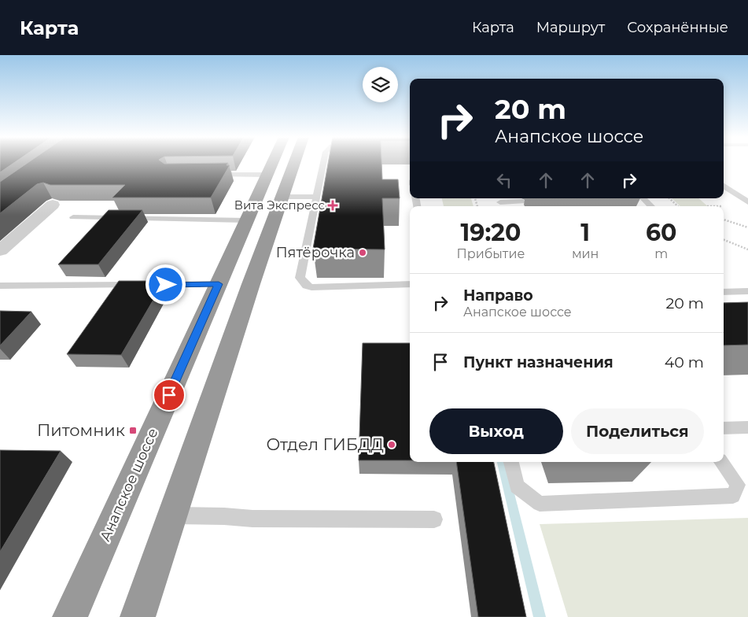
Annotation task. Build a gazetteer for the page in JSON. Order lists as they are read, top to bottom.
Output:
{
  "streets": {
    "highway": ["Анапское шоссе"]
  },
  "places": {
    "health": ["Вита Экспресс"],
    "other": ["Пятёрочка", "Отдел ГИБДД"],
    "transit": ["Питомник"]
  },
  "page": {
    "header": "Карта",
    "nav": ["Карта", "Маршрут", "Сохранённые"],
    "turn": ["20 m", "Анапское шоссе"],
    "eta": [
      "19:20",
      "Прибытие",
      "1",
      "мин",
      "60",
      "m"
    ],
    "list": [
      {
        "name": "Направо",
        "note": "Анапское шоссе",
        "value": "20 m"
      },
      {
        "name": "Пункт назначения",
        "value": "40 m"
      }
    ],
    "buttons": ["Выход", "Поделиться"]
  }
}
